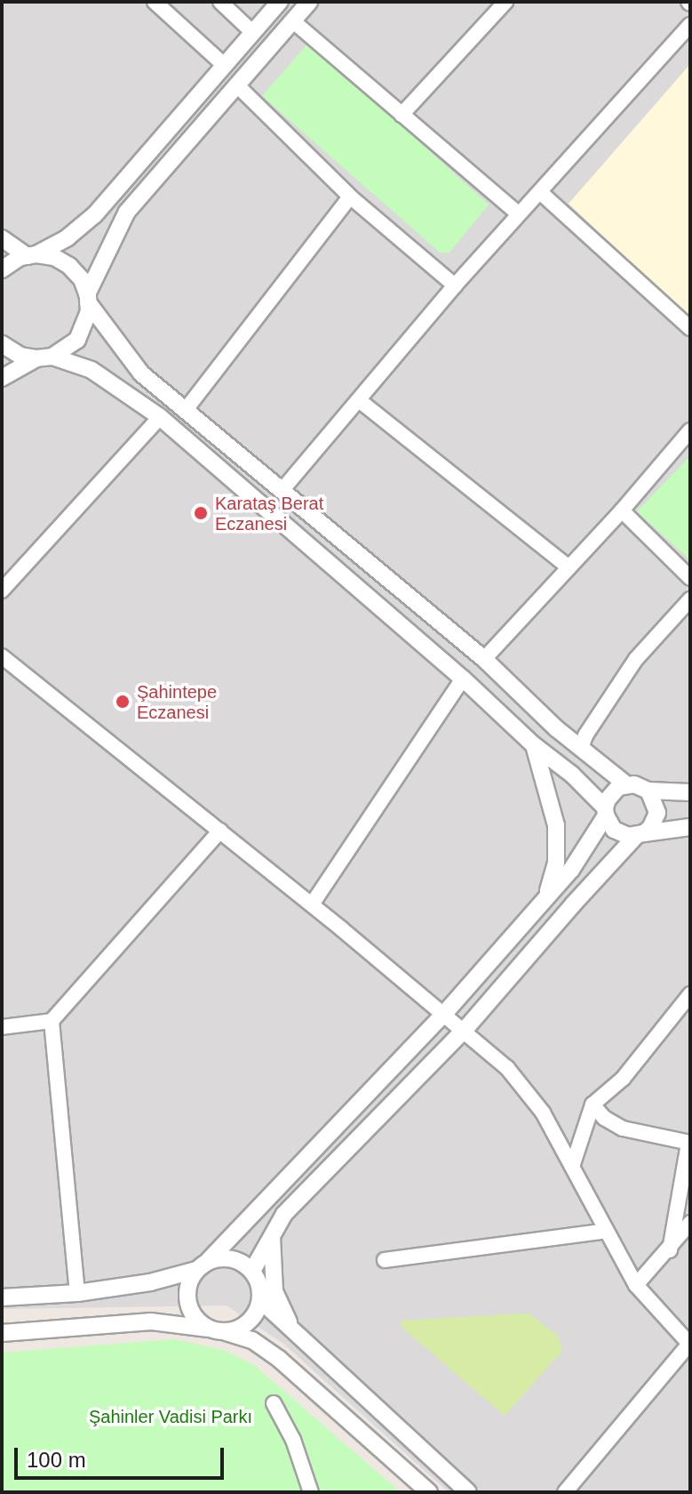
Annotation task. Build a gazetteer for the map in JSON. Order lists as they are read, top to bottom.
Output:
{
  "parks": ["Şahinler Vadisi Parkı"],
  "places": ["Karataş Berat Eczanesi", "Şahintepe Eczanesi"],
  "scale_bar": "100 m"
}
